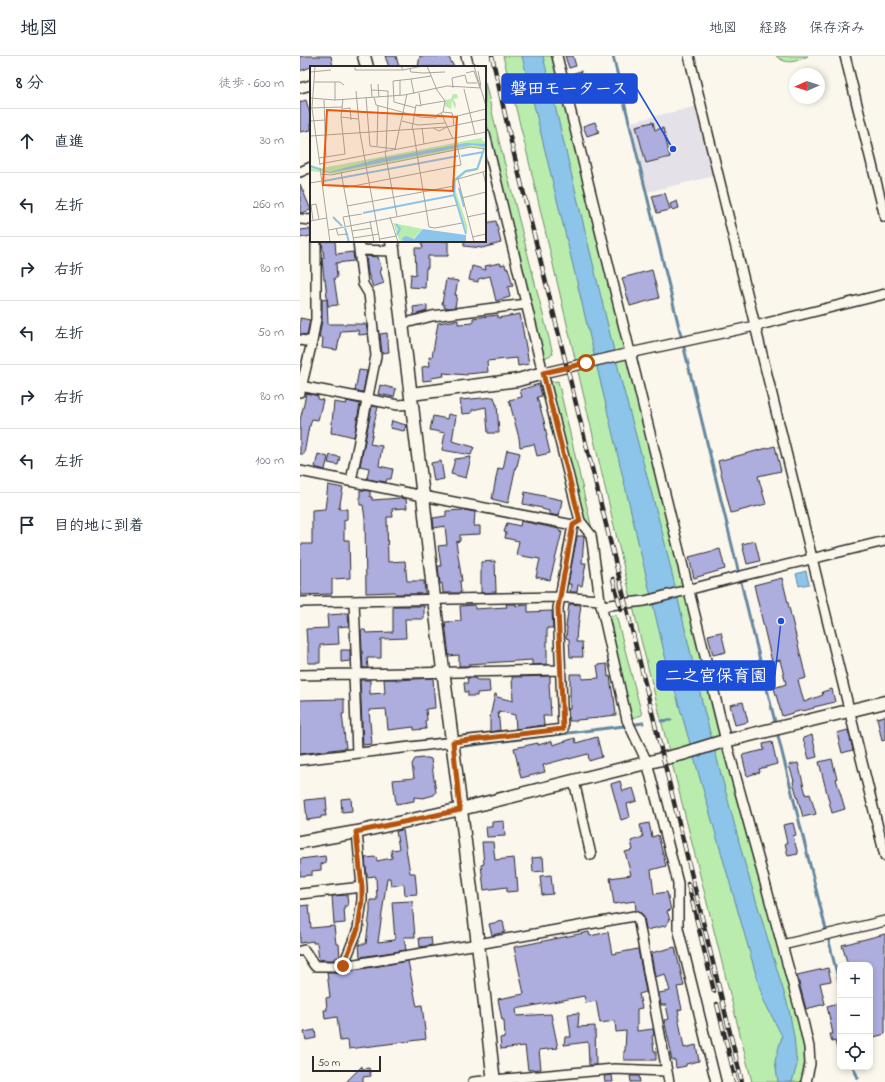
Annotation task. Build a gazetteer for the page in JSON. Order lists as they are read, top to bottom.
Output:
{
  "places": ["磐田モータース", "二之宮保育園"],
  "scale_bar": "50 m",
  "north": "left",
  "page": {
    "header": "地図",
    "nav": ["地図", "経路", "保存済み"],
    "heading": ["8 分", "徒歩 · 600 m"],
    "list": [
      ["直進", "30 m"],
      ["左折", "260 m"],
      ["右折", "80 m"],
      ["左折", "50 m"],
      ["右折", "80 m"],
      ["左折", "100 m"],
      "目的地に到着"
    ],
    "map_buttons": ["+", "−"],
    "scale": "50 m"
  }
}
